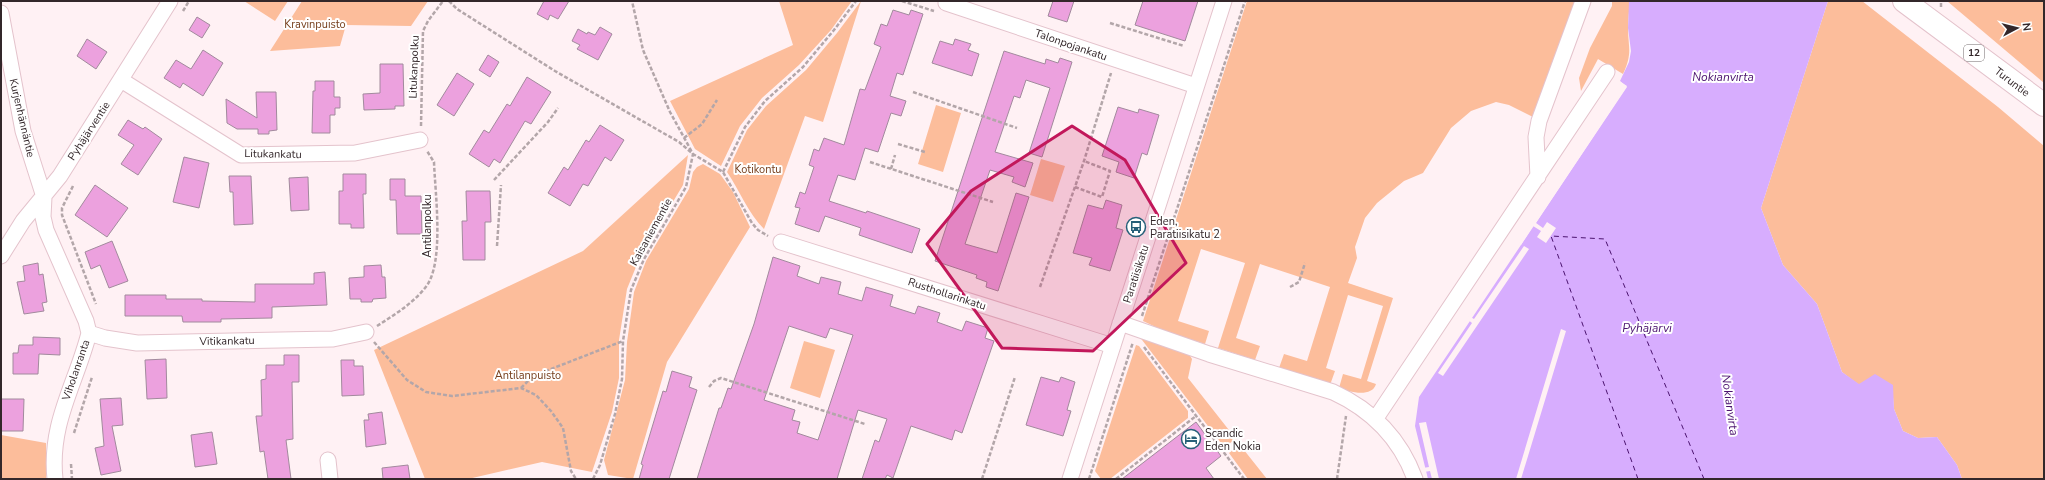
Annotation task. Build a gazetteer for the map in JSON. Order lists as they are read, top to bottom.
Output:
{
  "streets": {
    "highway": ["12", "Turuntie"],
    "street": [
      "Talonpojankatu",
      "Kurjenhännäntie",
      "Pyhäjärventie",
      "Litukankatu",
      "Paratiisikatu",
      "Rusthollarinkatu",
      "Vitikankatu",
      "Viholanranta"
    ],
    "path": ["Litukanpolku", "Antilanpolku", "Kaisaniementie"]
  },
  "crossings": [
    ["Talonpojankatu", "Paratiisikatu"],
    ["Litukanpolku", "Litukankatu"],
    ["Litukanpolku", "Antilanpolku"],
    ["Kurjenhännäntie", "Pyhäjärventie"],
    ["Kurjenhännäntie", "Viholanranta"],
    ["Pyhäjärventie", "Litukankatu"],
    ["Pyhäjärventie", "Viholanranta"],
    ["Litukankatu", "Antilanpolku"],
    ["Antilanpolku", "Vitikankatu"],
    ["Paratiisikatu", "Rusthollarinkatu"],
    ["Vitikankatu", "Viholanranta"]
  ],
  "water": ["Nokianvirta", "Pyhäjärvi"],
  "parks": ["Kravinpuisto", "Kotikontu", "Antilanpuisto"],
  "places": {
    "bus stop": ["Eden, Paratiisikatu 2"],
    "hotel": ["Scandic Eden Nokia"]
  },
  "north": "right"
}
